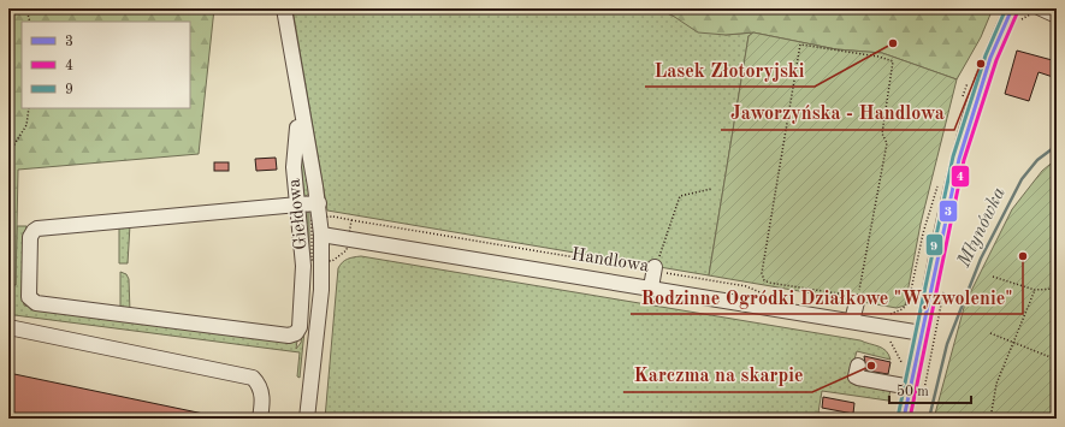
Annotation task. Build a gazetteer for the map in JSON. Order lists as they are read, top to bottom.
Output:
{
  "streets": {
    "street": ["Giełdowa", "Handlowa"]
  },
  "crossings": [
    ["Giełdowa", "Handlowa"]
  ],
  "water": ["Młynówka"],
  "places": [
    "Lasek Złotoryjski",
    "Jaworzyńska - Handlowa",
    "Rodzinne Ogródki Działkowe \"Wyzwolenie\"",
    "Karczma na skarpie"
  ],
  "lines": ["transit line 3", "transit line 9", "transit line 4"],
  "legend": ["3", "4", "9"],
  "scale_bar": "50 m"
}
